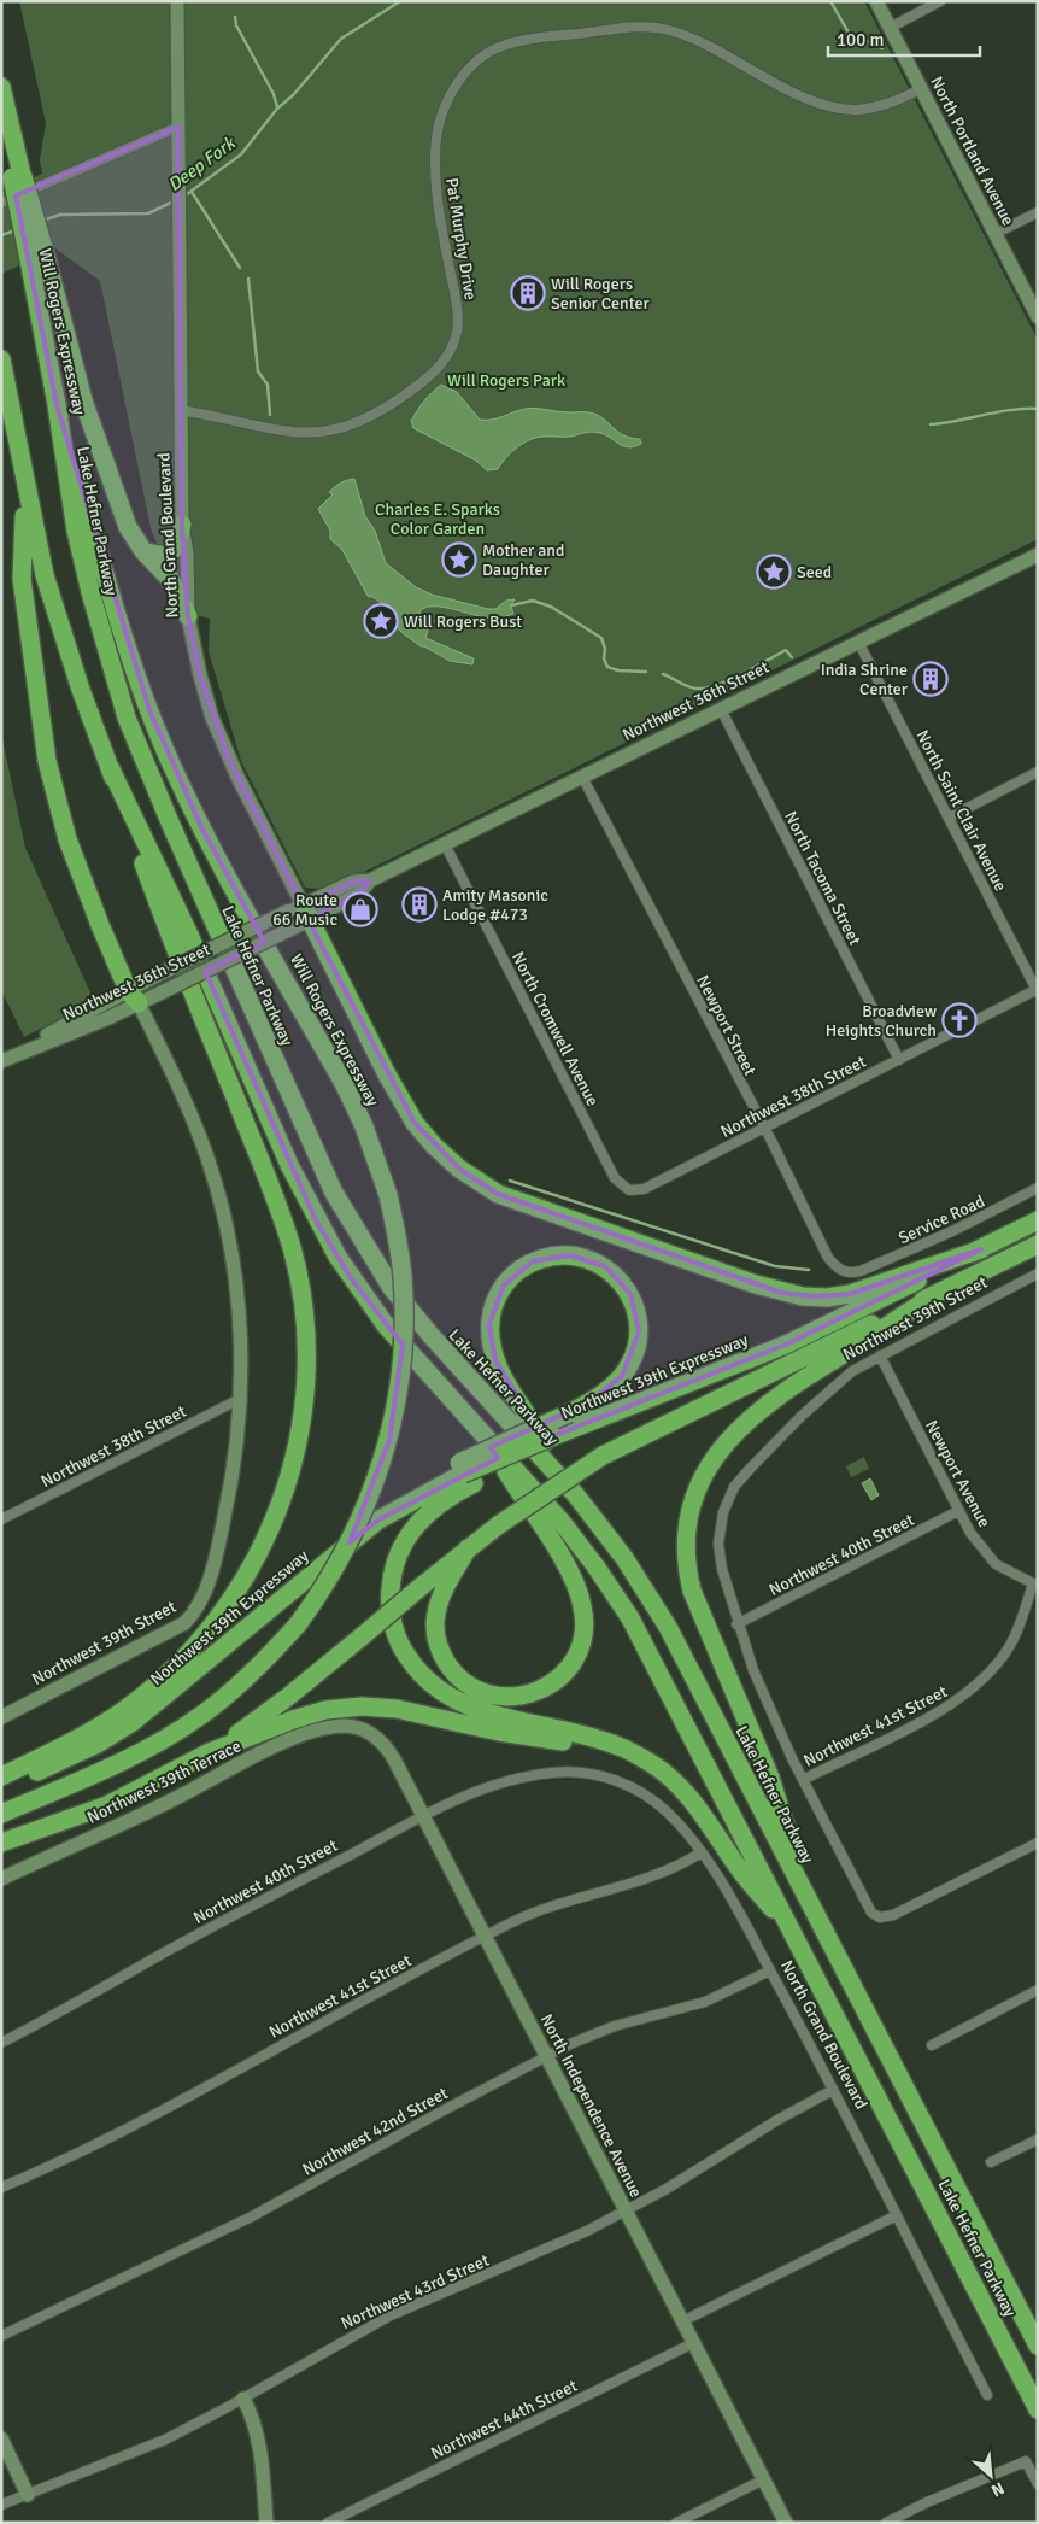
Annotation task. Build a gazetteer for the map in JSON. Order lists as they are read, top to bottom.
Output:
{
  "streets": {
    "highway": ["Will Rogers Expressway", "Lake Hefner Parkway", "Northwest 39th Expressway"],
    "main road": [
      "North Portland Avenue",
      "North Grand Boulevard",
      "Northwest 36th Street",
      "Northwest 39th Street",
      "Northwest 39th Terrace",
      "North Independence Avenue"
    ],
    "street": [
      "Pat Murphy Drive",
      "North Saint Clair Avenue",
      "North Tacoma Street",
      "Newport Street",
      "North Cromwell Avenue",
      "Northwest 38th Street",
      "Service Road",
      "Newport Avenue",
      "Northwest 40th Street",
      "Northwest 41st Street",
      "Northwest 42nd Street",
      "Northwest 43rd Street",
      "Northwest 44th Street"
    ]
  },
  "crossings": [
    ["North Portland Avenue", "Pat Murphy Drive"],
    ["Pat Murphy Drive", "North Grand Boulevard"],
    ["Will Rogers Expressway", "Lake Hefner Parkway"],
    ["North Grand Boulevard", "Northwest 36th Street"],
    ["North Grand Boulevard", "Northwest 40th Street"],
    ["North Grand Boulevard", "Northwest 41st Street"],
    ["North Grand Boulevard", "Northwest 42nd Street"],
    ["North Grand Boulevard", "Northwest 43rd Street"],
    ["Northwest 36th Street", "North Saint Clair Avenue"],
    ["Northwest 36th Street", "North Tacoma Street"],
    ["Northwest 36th Street", "Newport Street"],
    ["Northwest 36th Street", "North Cromwell Avenue"],
    ["North Saint Clair Avenue", "Northwest 38th Street"],
    ["North Tacoma Street", "Northwest 38th Street"],
    ["Newport Street", "Northwest 38th Street"],
    ["Newport Street", "Service Road"],
    ["North Cromwell Avenue", "Northwest 38th Street"],
    ["Northwest 38th Street", "Northwest 39th Street"],
    ["Northwest 39th Street", "Newport Avenue"],
    ["Northwest 39th Street", "Northwest 40th Street"],
    ["Newport Avenue", "Northwest 40th Street"],
    ["Newport Avenue", "Northwest 41st Street"],
    ["Northwest 40th Street", "North Independence Avenue"],
    ["Northwest 41st Street", "North Independence Avenue"],
    ["Northwest 39th Terrace", "North Independence Avenue"],
    ["North Independence Avenue", "Northwest 42nd Street"],
    ["North Independence Avenue", "Northwest 43rd Street"],
    ["North Independence Avenue", "Northwest 44th Street"]
  ],
  "water": ["Deep Fork"],
  "parks": ["Will Rogers Park", "Charles E. Sparks Color Garden"],
  "places": {
    "building": ["Will Rogers Senior Center", "India Shrine Center", "Amity Masonic Lodge #473"],
    "place": ["Mother and Daughter", "Seed", "Will Rogers Bust"],
    "shop": ["Route 66 Music"],
    "church": ["Broadview Heights Church"]
  },
  "scale_bar": "100 m",
  "north": "bottom right"
}
